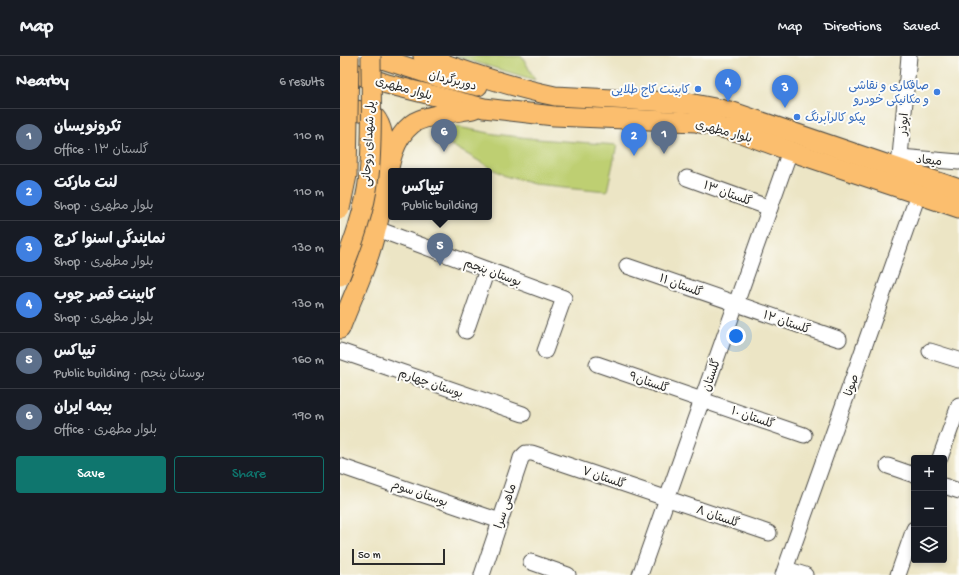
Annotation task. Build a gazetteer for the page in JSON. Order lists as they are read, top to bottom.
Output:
{
  "streets": {
    "main road": ["دوربرگردان", "بلوار مطهری", "پل شهدای روحانی"],
    "street": [
      "ابوذر",
      "میعاد",
      "گلستان ۱۳",
      "بوستان پنجم",
      "گلستان ۱۱",
      "گلستان ۱۲",
      "گلستان",
      "گلستان۹",
      "بوستان چهارم",
      "صونا",
      "گلستان ۱۰",
      "گلستان ۷",
      "بوستان سوم",
      "ماهی سرا",
      "گلستان ۸"
    ]
  },
  "crossings": [
    ["دوربرگردان", "بلوار مطهری"],
    ["دوربرگردان", "پل شهدای روحانی"],
    ["بلوار مطهری", "ابوذر"],
    ["بلوار مطهری", "میعاد"],
    ["بلوار مطهری", "گلستان"],
    ["بلوار مطهری", "صونا"],
    ["ابوذر", "میعاد"],
    ["گلستان ۱۳", "گلستان"],
    ["گلستان ۱۱", "گلستان ۱۲"],
    ["گلستان ۱۱", "گلستان"],
    ["گلستان ۱۲", "گلستان"],
    ["گلستان", "گلستان۹"],
    ["گلستان", "گلستان ۱۰"],
    ["گلستان", "گلستان ۷"],
    ["گلستان", "گلستان ۸"],
    ["گلستان۹", "گلستان ۱۰"],
    ["گلستان ۷", "ماهی سرا"],
    ["گلستان ۷", "گلستان ۸"],
    ["بوستان سوم", "ماهی سرا"]
  ],
  "places": ["کابینت کاج طلایی", "صافکاری و نقاشی و مکانیکی خودرو", "پیکو کالرآبرنگ"],
  "scale_bar": "50 m",
  "page": {
    "header": "Map",
    "nav": ["Map", "Directions", "Saved"],
    "heading": ["Nearby", "6 results"],
    "pins": [
      "4",
      "3",
      "6",
      "1",
      "2",
      "5"
    ],
    "list": [
      {
        "mark": "1",
        "name": "تکرونویسان",
        "note": "Office · گلستان ۱۳",
        "value": "110 m"
      },
      {
        "mark": "2",
        "name": "لنت مارکت",
        "note": "Shop · بلوار مطهری",
        "value": "110 m"
      },
      {
        "mark": "3",
        "name": "نمایندگی اسنوا کرج",
        "note": "Shop · بلوار مطهری",
        "value": "130 m"
      },
      {
        "mark": "4",
        "name": "کابینت قصر چوب",
        "note": "Shop · بلوار مطهری",
        "value": "130 m"
      },
      {
        "mark": "5",
        "name": "تیپاکس",
        "note": "Public building · بوستان پنجم",
        "value": "160 m"
      },
      {
        "mark": "6",
        "name": "بیمه ایران",
        "note": "Office · بلوار مطهری",
        "value": "190 m"
      }
    ],
    "popup": ["تیپاکس", "Public building"],
    "buttons": ["Save", "Share"],
    "map_buttons": ["+", "−"],
    "scale": "50 m"
  }
}
